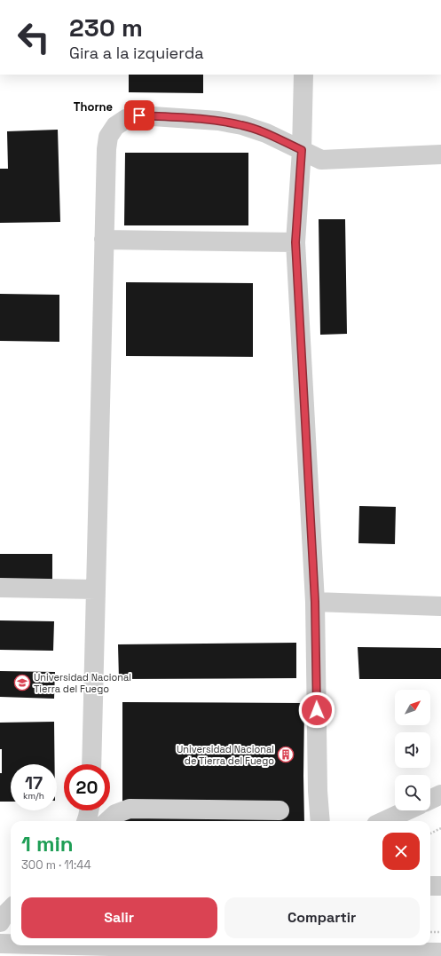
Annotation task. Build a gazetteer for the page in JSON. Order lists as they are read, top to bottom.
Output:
{
  "districts": ["Thorne"],
  "places": {
    "school or university": ["Universidad Nacional Tierra del Fuego"],
    "building": ["Universidad Nacional de Tierra del Fuego"]
  },
  "north": "top right",
  "page": {
    "turn": ["230 m", "Gira a la izquierda"],
    "speed": "17 km/h",
    "limit": "20",
    "heading": ["1 min", "300 m · 11:44"],
    "buttons": ["Salir", "Compartir"]
  }
}
